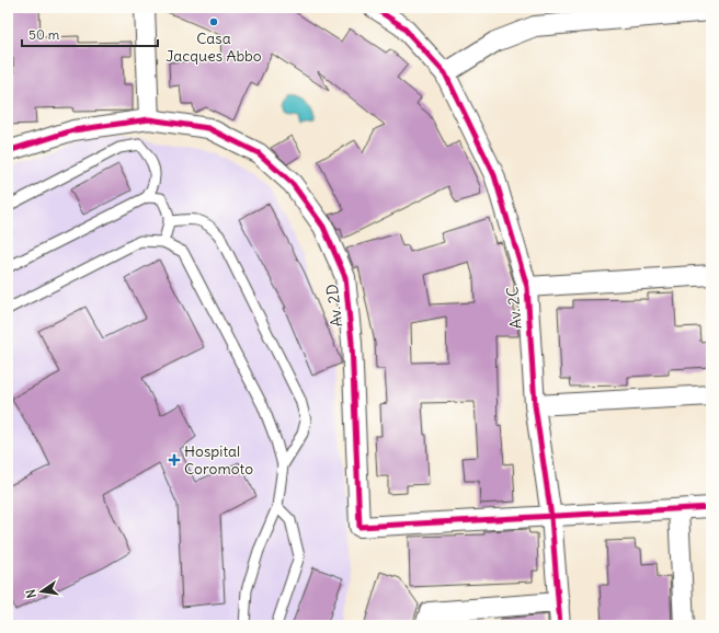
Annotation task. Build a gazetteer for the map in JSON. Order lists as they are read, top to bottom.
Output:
{
  "streets": {
    "street": ["Av. 2D", "Av. 2C"]
  },
  "crossings": [
    ["Av. 2D", "Av. 2C"]
  ],
  "places": {
    "other": ["Casa Jacques Abbo"],
    "health": ["Hospital Coromoto"]
  },
  "scale_bar": "50 m",
  "north": "left"
}
